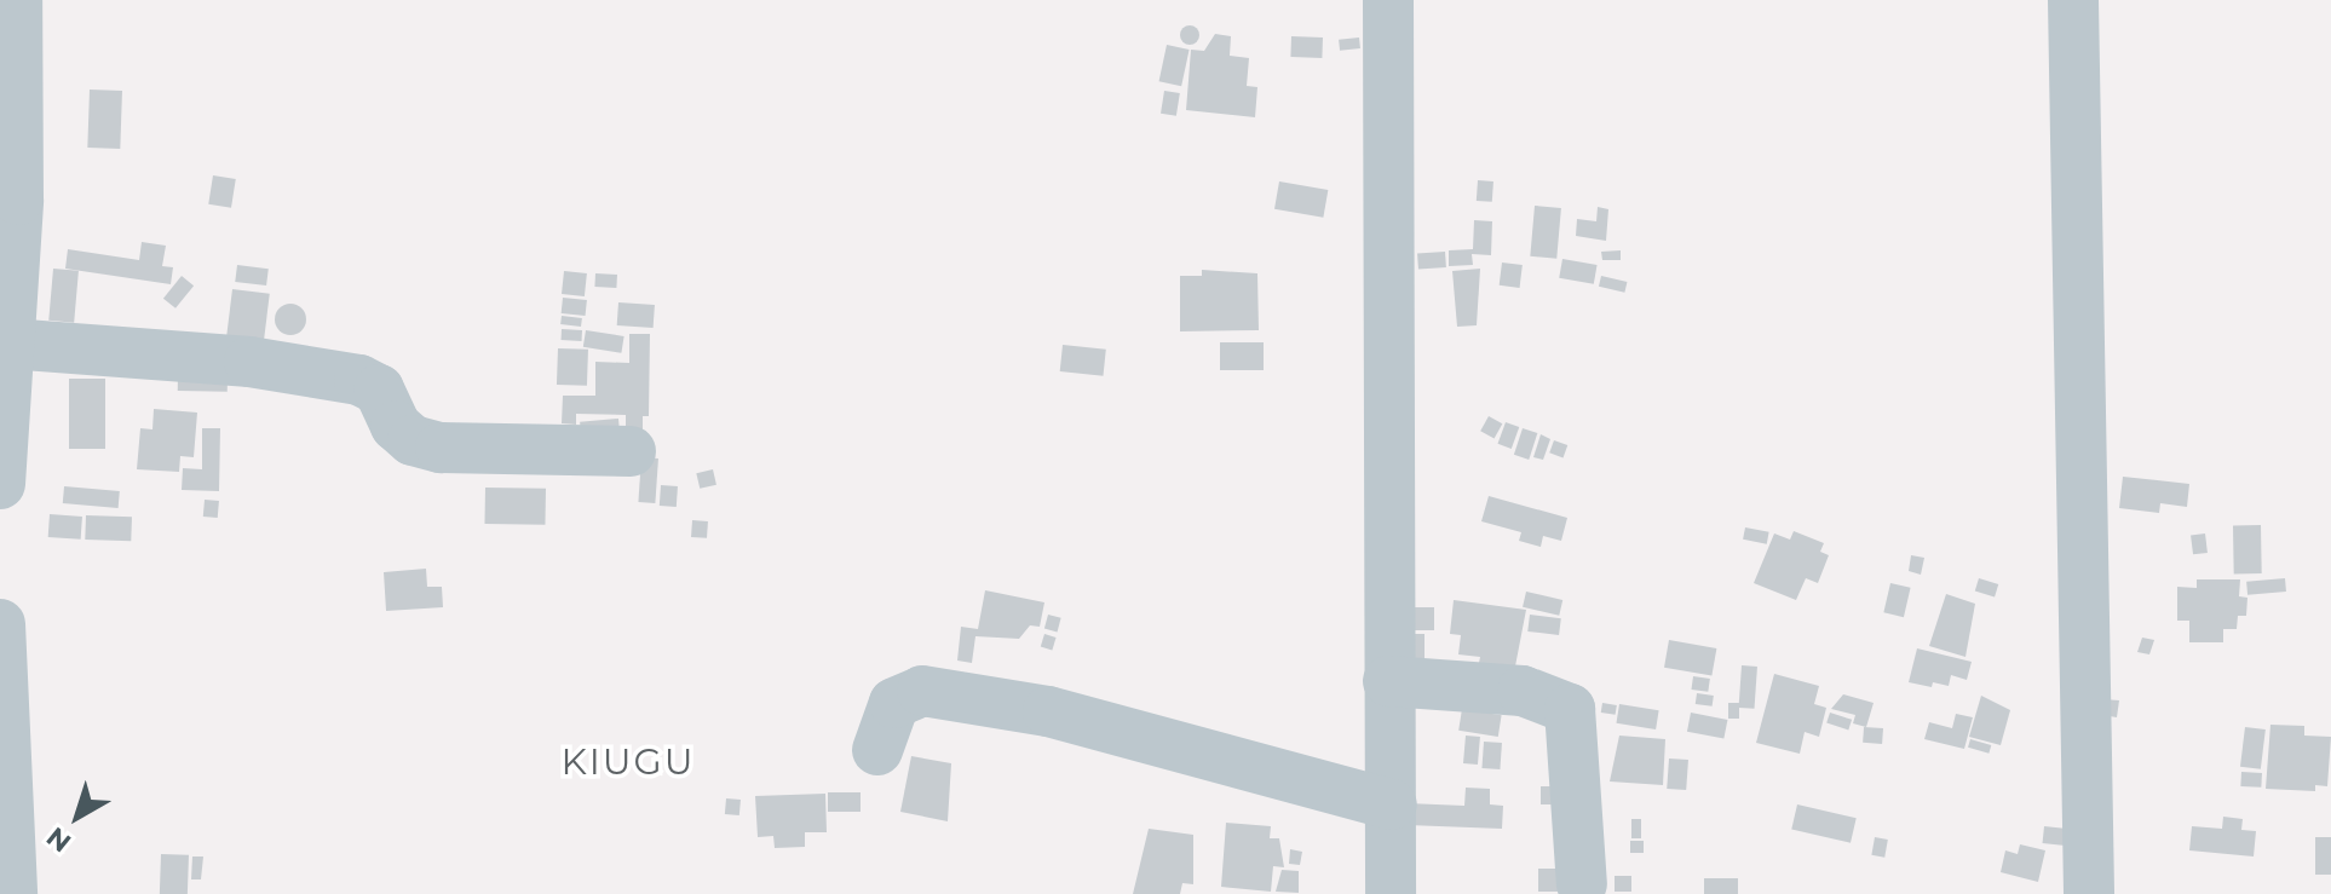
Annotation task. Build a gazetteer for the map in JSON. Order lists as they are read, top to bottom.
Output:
{
  "districts": ["KIUGU"],
  "north": "bottom left"
}
